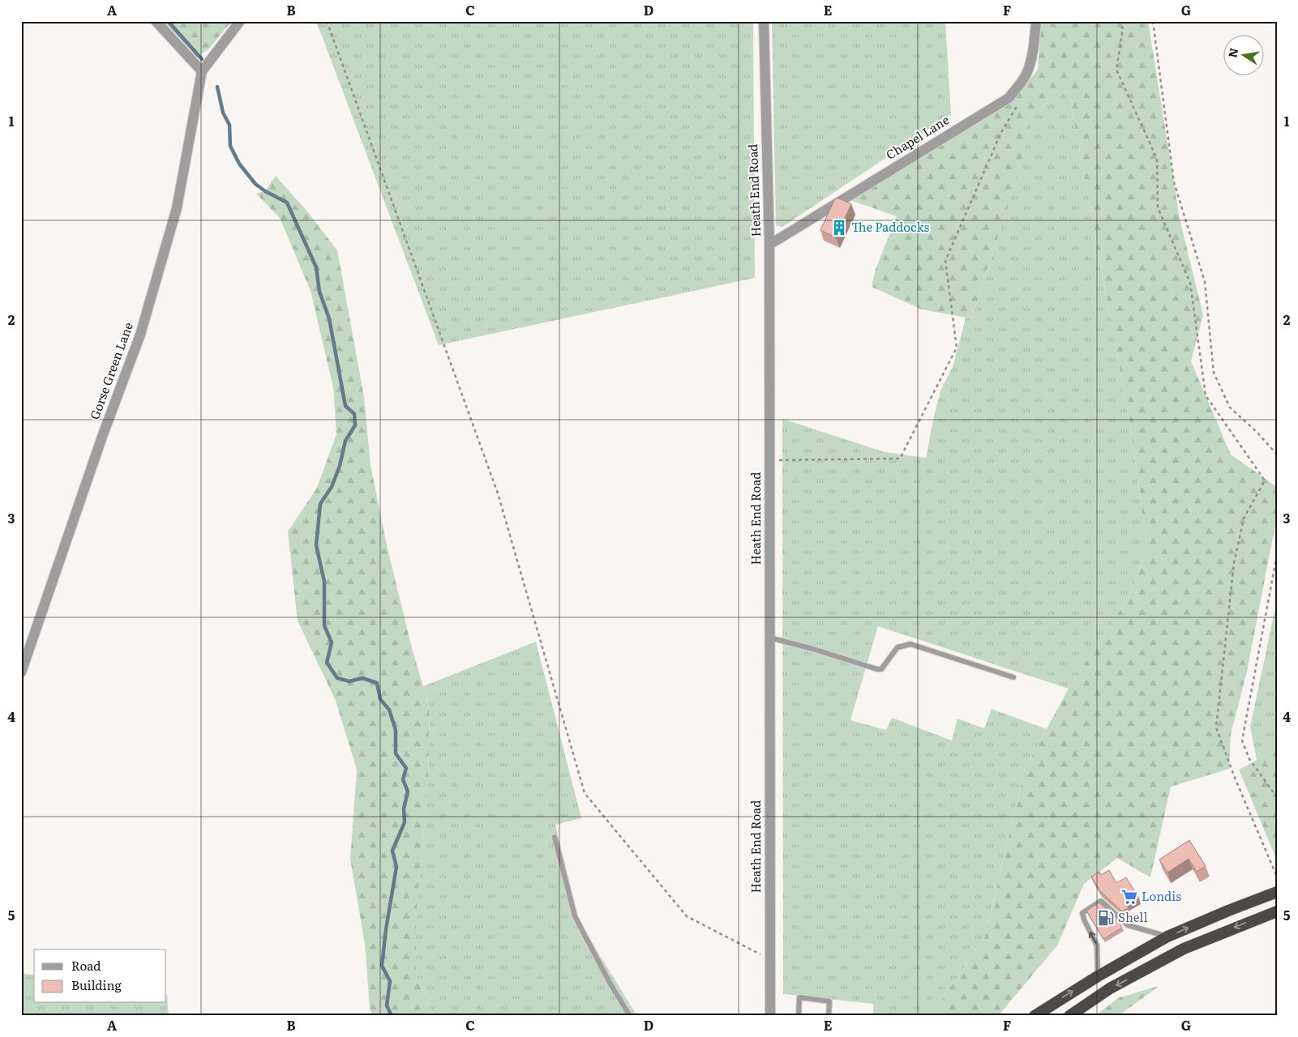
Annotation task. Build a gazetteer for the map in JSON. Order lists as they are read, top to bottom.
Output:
{
  "streets": {
    "street": ["Chapel Lane", "Heath End Road", "Gorse Green Lane"]
  },
  "crossings": [
    ["Chapel Lane", "Heath End Road"]
  ],
  "places": {
    "building": ["The Paddocks"],
    "supermarket": ["Londis"],
    "fuel station": ["Shell"]
  },
  "legend": ["Road", "Building"],
  "north": "left",
  "grid": {
    "columns": [
      "A",
      "B",
      "C",
      "D",
      "E",
      "F",
      "G"
    ],
    "rows": [
      "1",
      "2",
      "3",
      "4",
      "5"
    ]
  }
}
